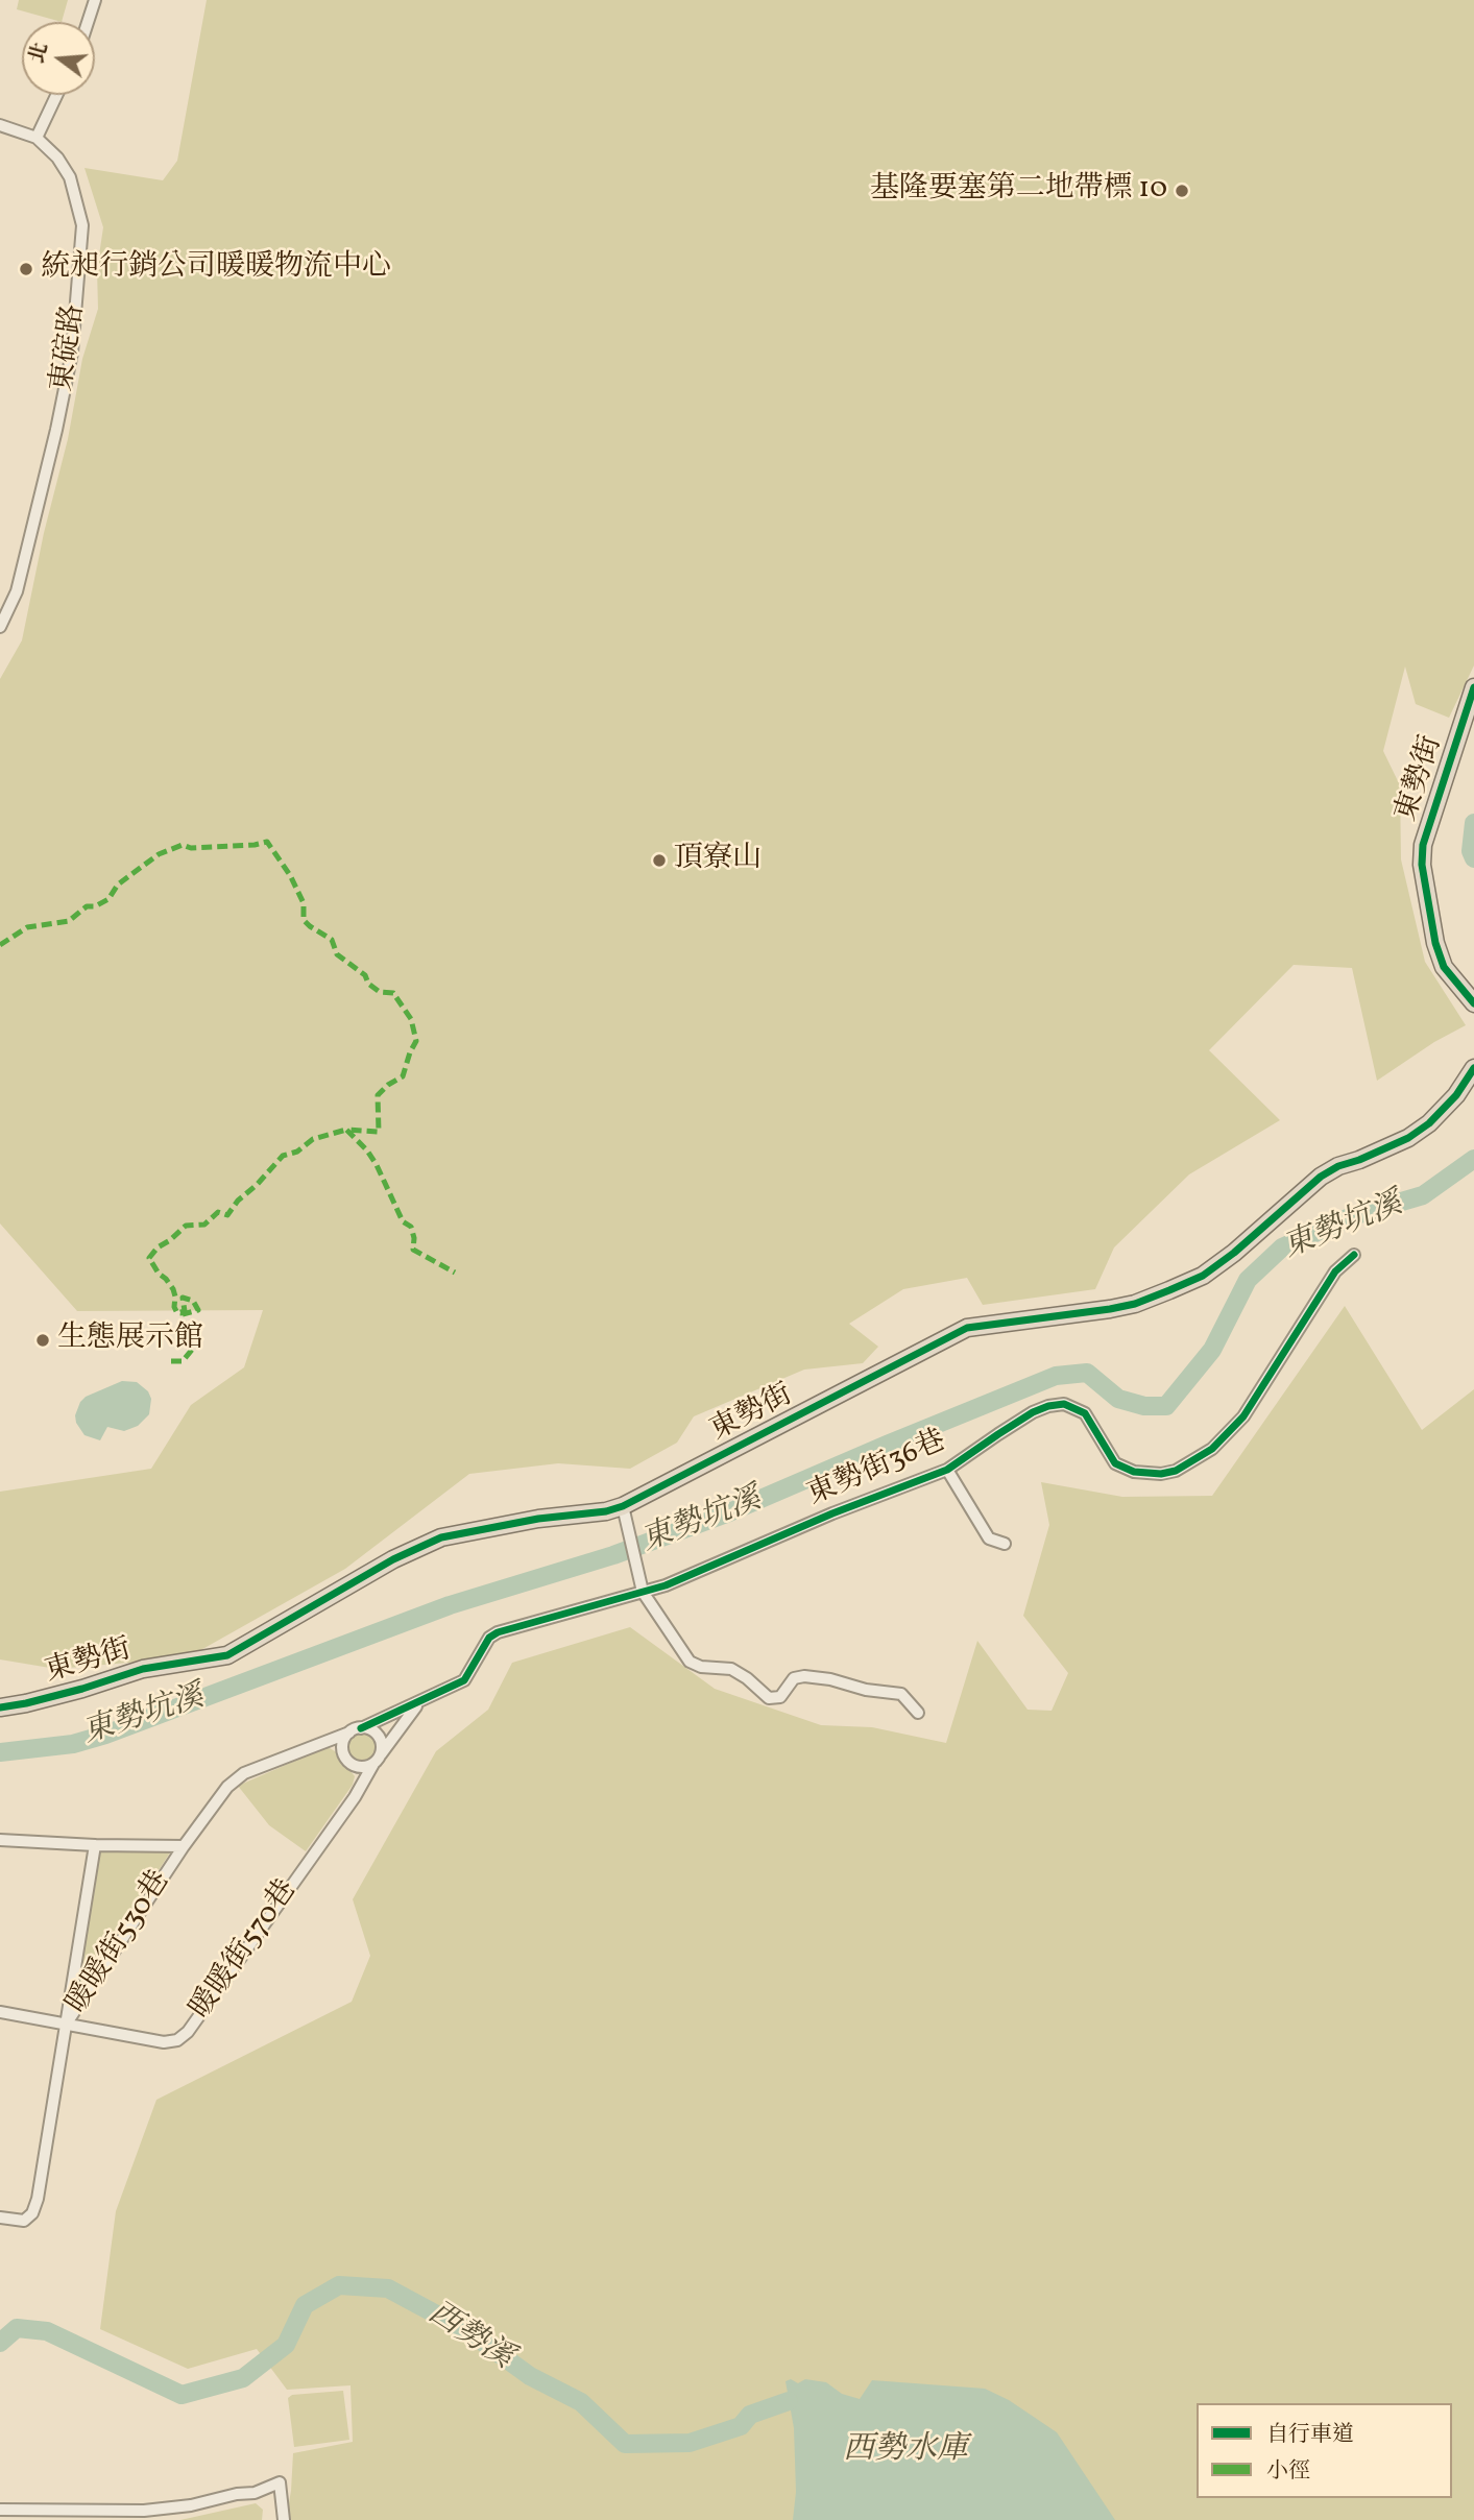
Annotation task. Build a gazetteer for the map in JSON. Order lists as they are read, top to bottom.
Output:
{
  "streets": {
    "main road": ["東勢街"],
    "street": [
      "東碇路",
      "東勢街36巷",
      "暖暖街530巷",
      "暖暖街570巷"
    ]
  },
  "crossings": [
    ["暖暖街530巷", "暖暖街570巷"]
  ],
  "water": ["東勢坑溪", "西勢溪", "西勢水庫"],
  "places": [
    "基隆要塞第二地帶標 10",
    "統昶行銷公司暖暖物流中心",
    "頂寮山",
    "生態展示館"
  ],
  "legend": ["自行車道", "小徑"],
  "north": "left"
}
